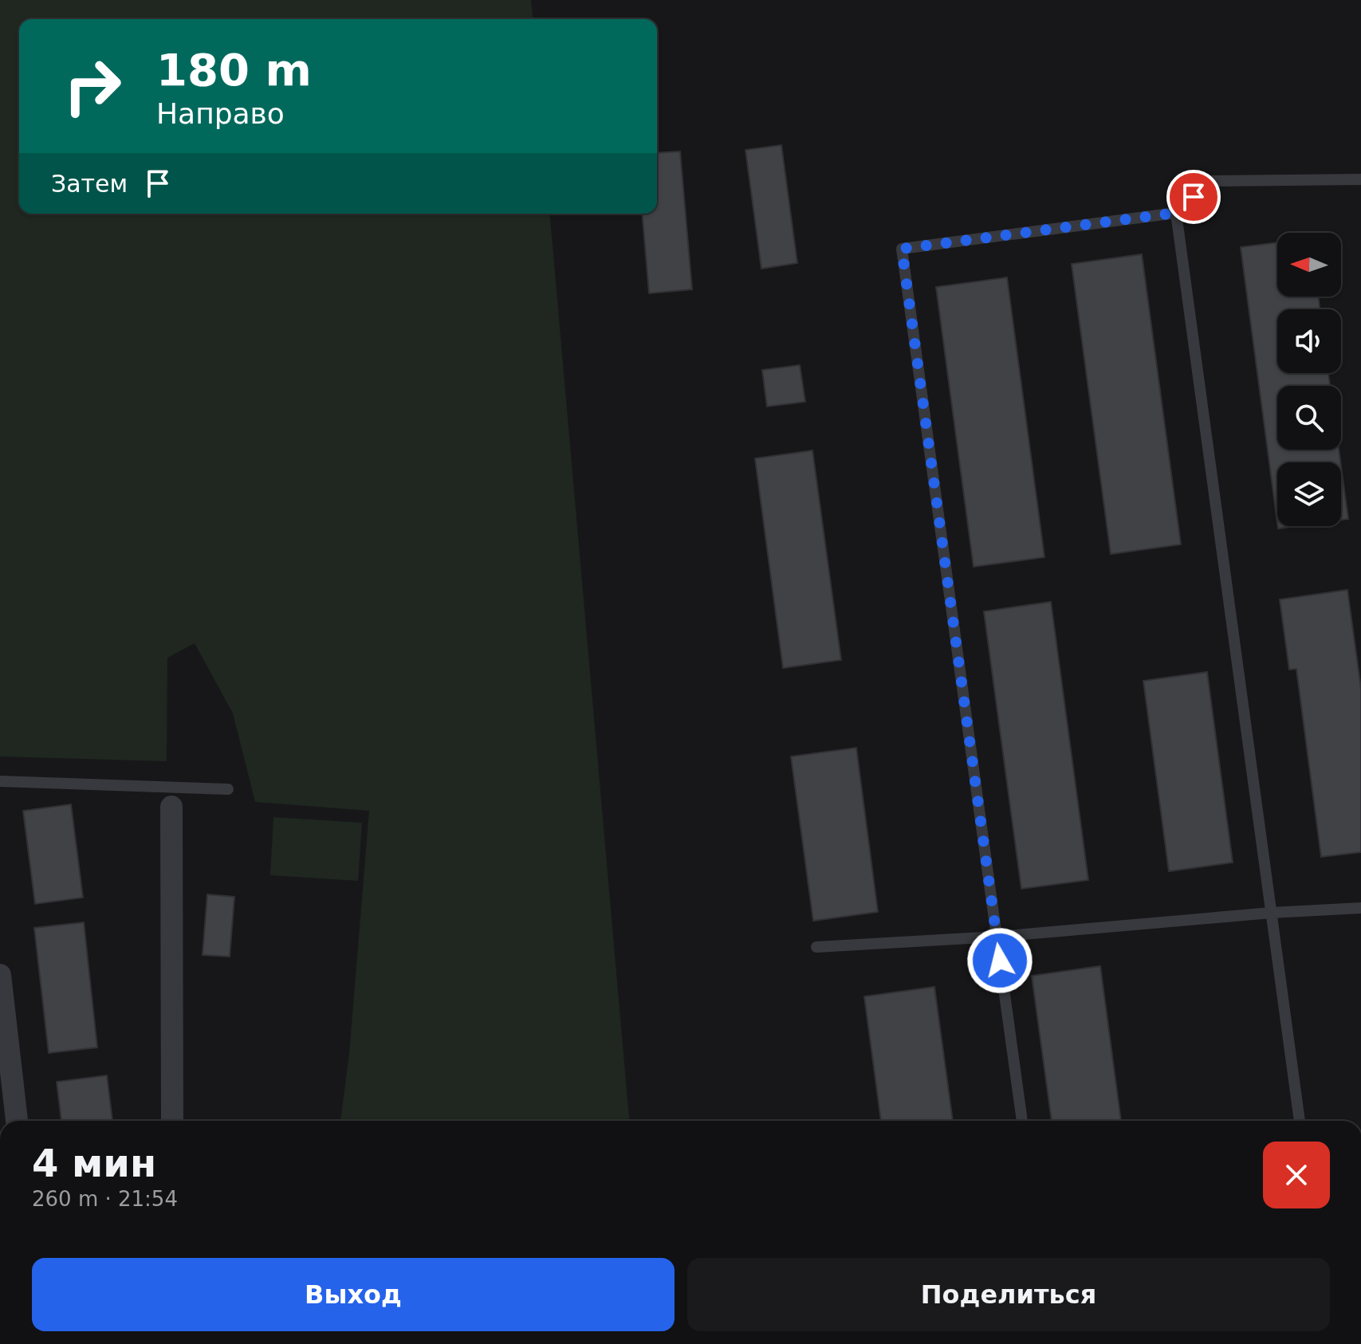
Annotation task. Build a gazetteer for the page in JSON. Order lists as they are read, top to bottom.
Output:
{
  "north": "left",
  "page": {
    "turn": ["180 m", "Направо"],
    "then": "Затем",
    "heading": ["4 мин", "260 m · 21:54"],
    "buttons": ["Выход", "Поделиться"]
  }
}
